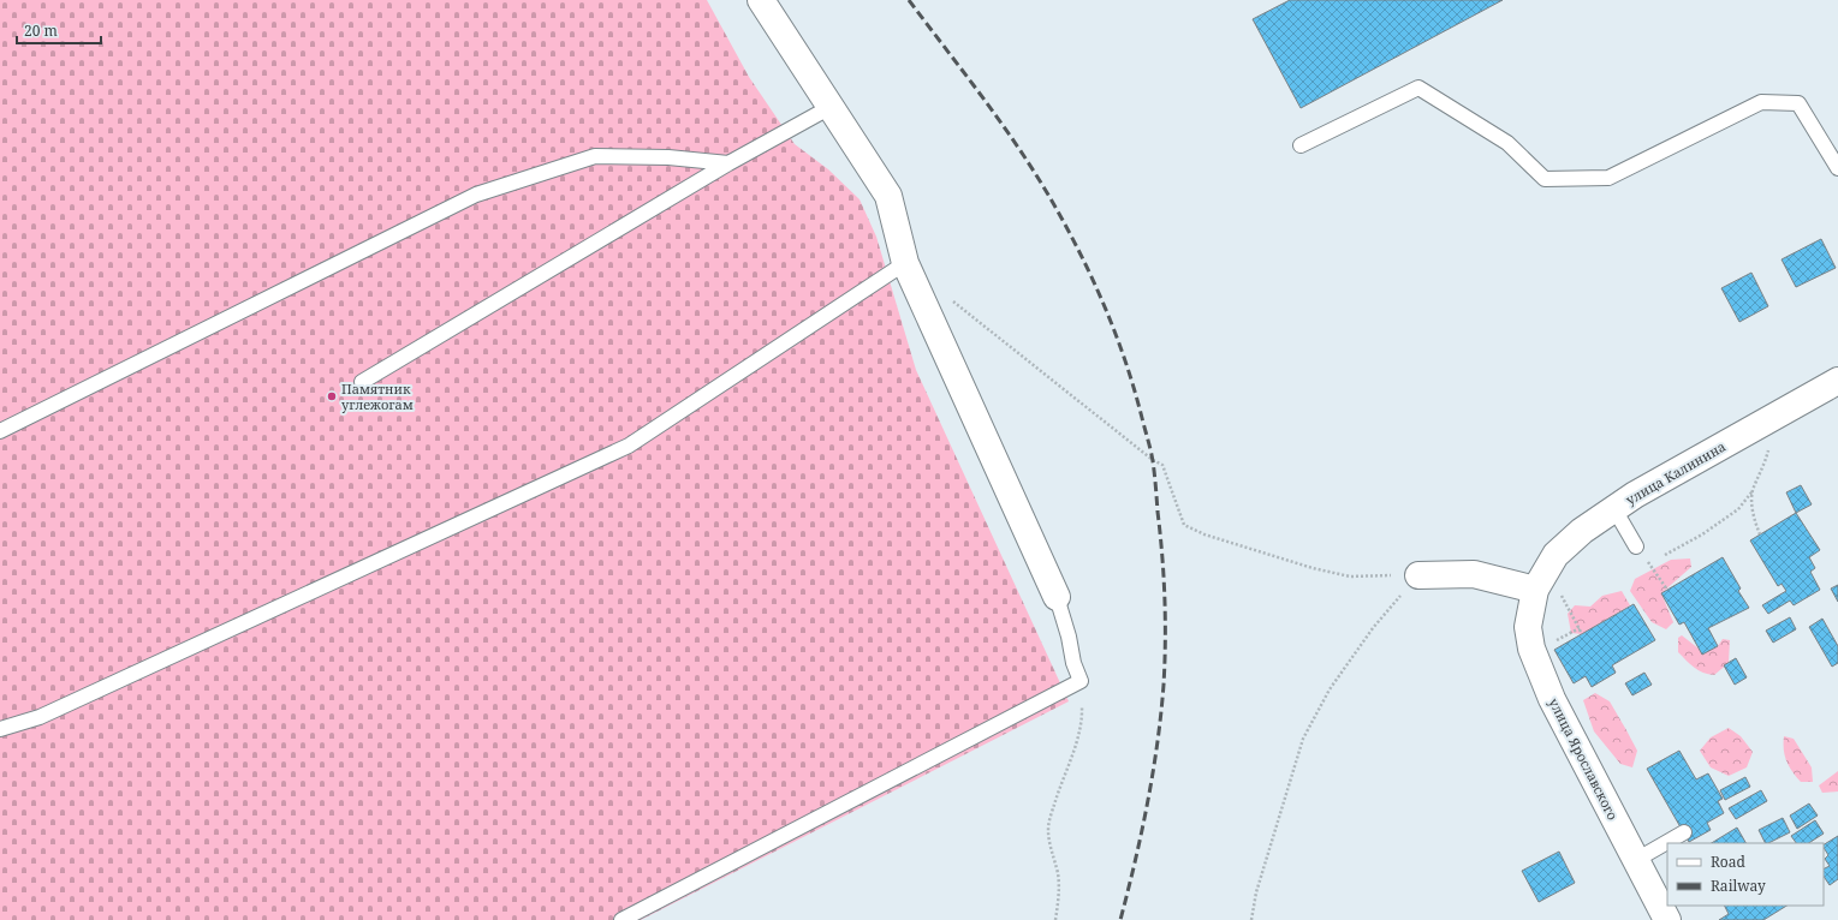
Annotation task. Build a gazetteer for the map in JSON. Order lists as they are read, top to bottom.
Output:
{
  "streets": {
    "street": ["улица Калинина", "улица Ярославского"]
  },
  "crossings": [
    ["улица Калинина", "улица Ярославского"]
  ],
  "places": ["Памятник углежогам"],
  "legend": ["Road", "Railway"],
  "scale_bar": "20 m"
}
